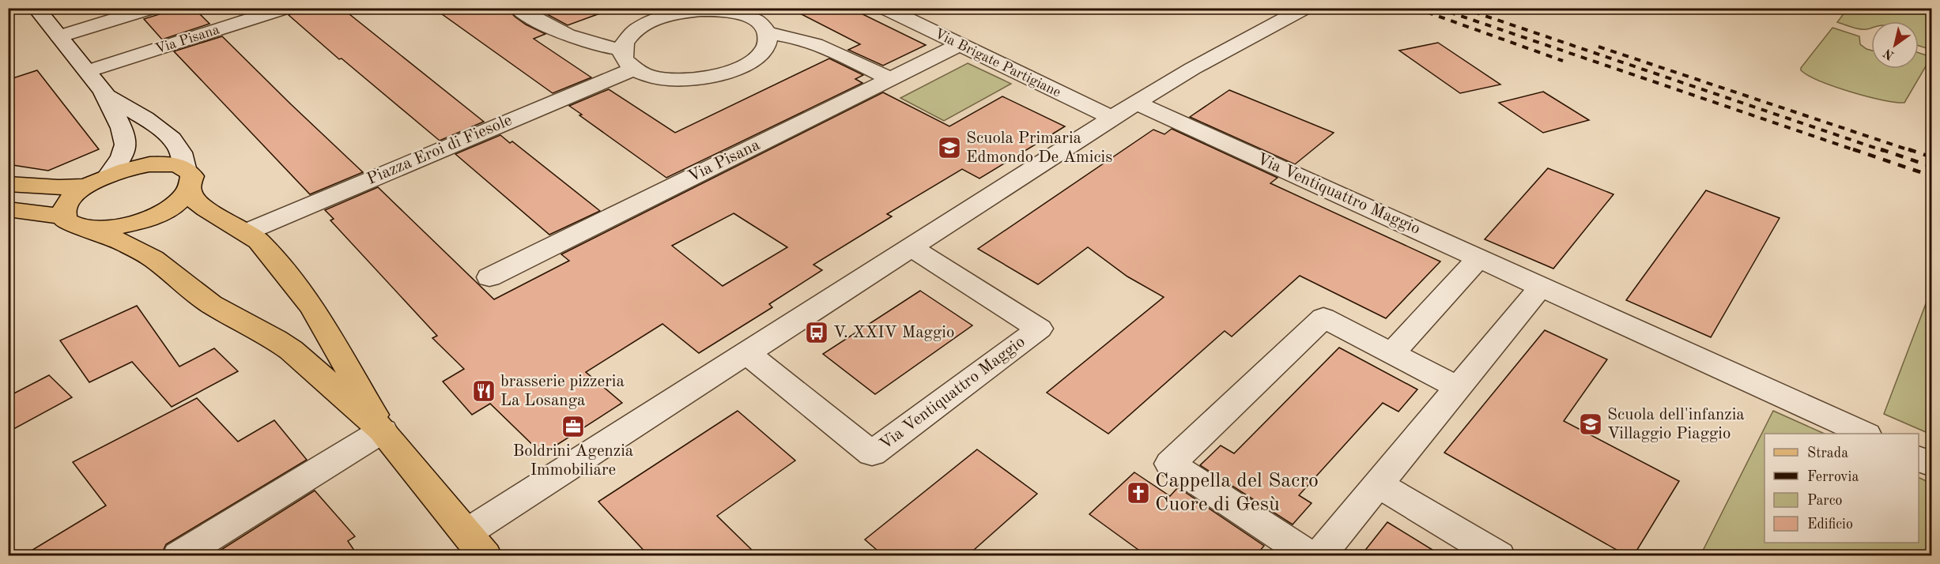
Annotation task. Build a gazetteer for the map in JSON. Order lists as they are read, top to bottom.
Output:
{
  "streets": {
    "street": [
      "Via Pisana",
      "Via Brigate Partigiane",
      "Piazza Eroi di Fiesole",
      "Via Ventiquattro Maggio"
    ]
  },
  "crossings": [
    ["Via Pisana", "Via Brigate Partigiane"]
  ],
  "places": {
    "school or university": ["Scuola Primaria Edmondo De Amicis", "Scuola dell'infanzia Villaggio Piaggio"],
    "bus stop": ["V. XXIV Maggio"],
    "restaurant": ["brasserie pizzeria La Losanga"],
    "office": ["Boldrini Agenzia Immobiliare"],
    "church": ["Cappella del Sacro Cuore di Gesù"]
  },
  "legend": [
    "Strada",
    "Ferrovia",
    "Parco",
    "Edificio"
  ],
  "north": "bottom left"
}
